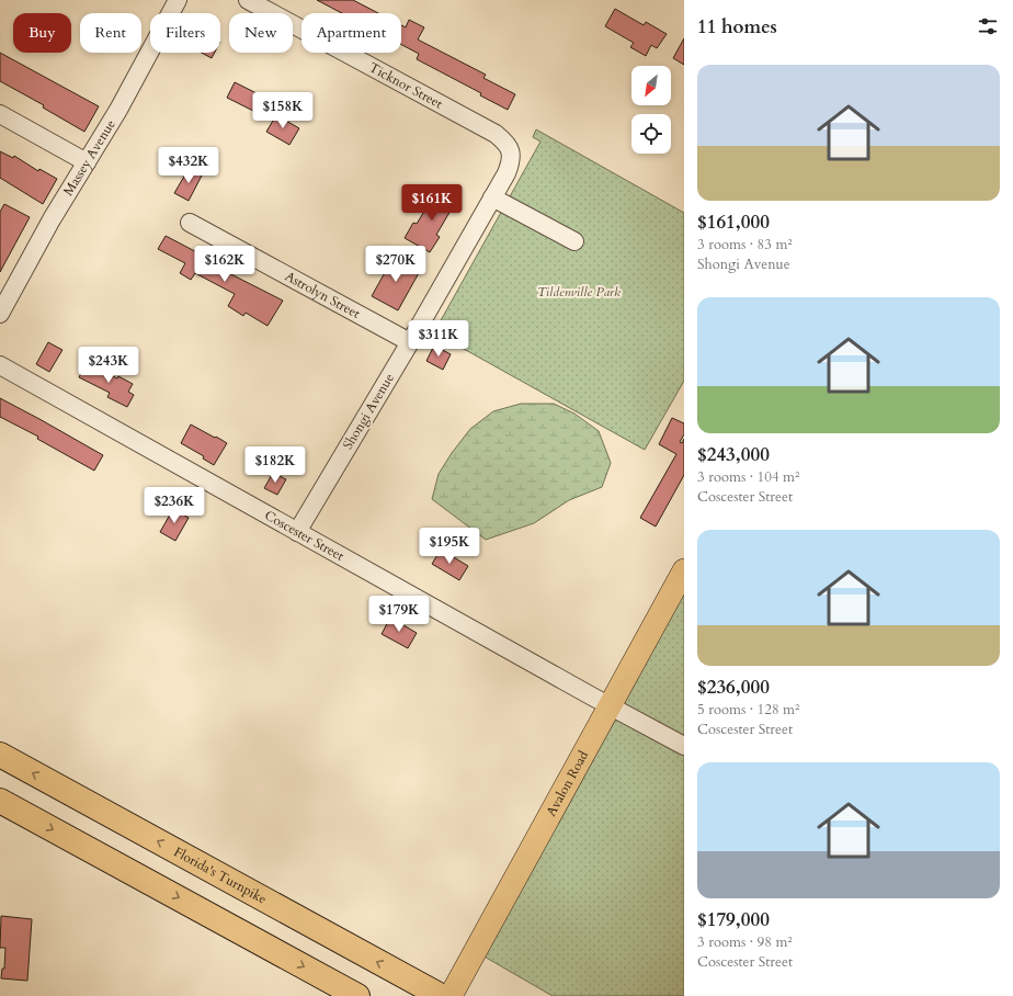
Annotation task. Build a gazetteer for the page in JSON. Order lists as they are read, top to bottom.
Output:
{
  "streets": {
    "highway": ["Florida's Turnpike"],
    "main road": ["Avalon Road"],
    "street": [
      "Ticknor Street",
      "Massey Avenue",
      "Astrolyn Street",
      "Shongi Avenue",
      "Coscester Street"
    ]
  },
  "crossings": [
    ["Ticknor Street", "Shongi Avenue"],
    ["Astrolyn Street", "Shongi Avenue"],
    ["Shongi Avenue", "Coscester Street"],
    ["Coscester Street", "Avalon Road"]
  ],
  "parks": ["Tildenville Park"],
  "north": "bottom left",
  "page": {
    "heading": "11 homes",
    "chip": [
      "Buy",
      "Rent",
      "Filters",
      "New",
      "Apartment"
    ],
    "list": [
      {
        "name": "$161,000",
        "note": "3 rooms · 83 m² · Shongi Avenue"
      },
      {
        "name": "$243,000",
        "note": "3 rooms · 104 m² · Coscester Street"
      },
      {
        "name": "$236,000",
        "note": "5 rooms · 128 m² · Coscester Street"
      },
      {
        "name": "$179,000",
        "note": "3 rooms · 98 m² · Coscester Street"
      }
    ],
    "price": [
      "$158K",
      "$432K",
      "$161K",
      "$162K",
      "$270K",
      "$311K",
      "$243K",
      "$182K",
      "$236K",
      "$195K",
      "$179K"
    ]
  }
}
